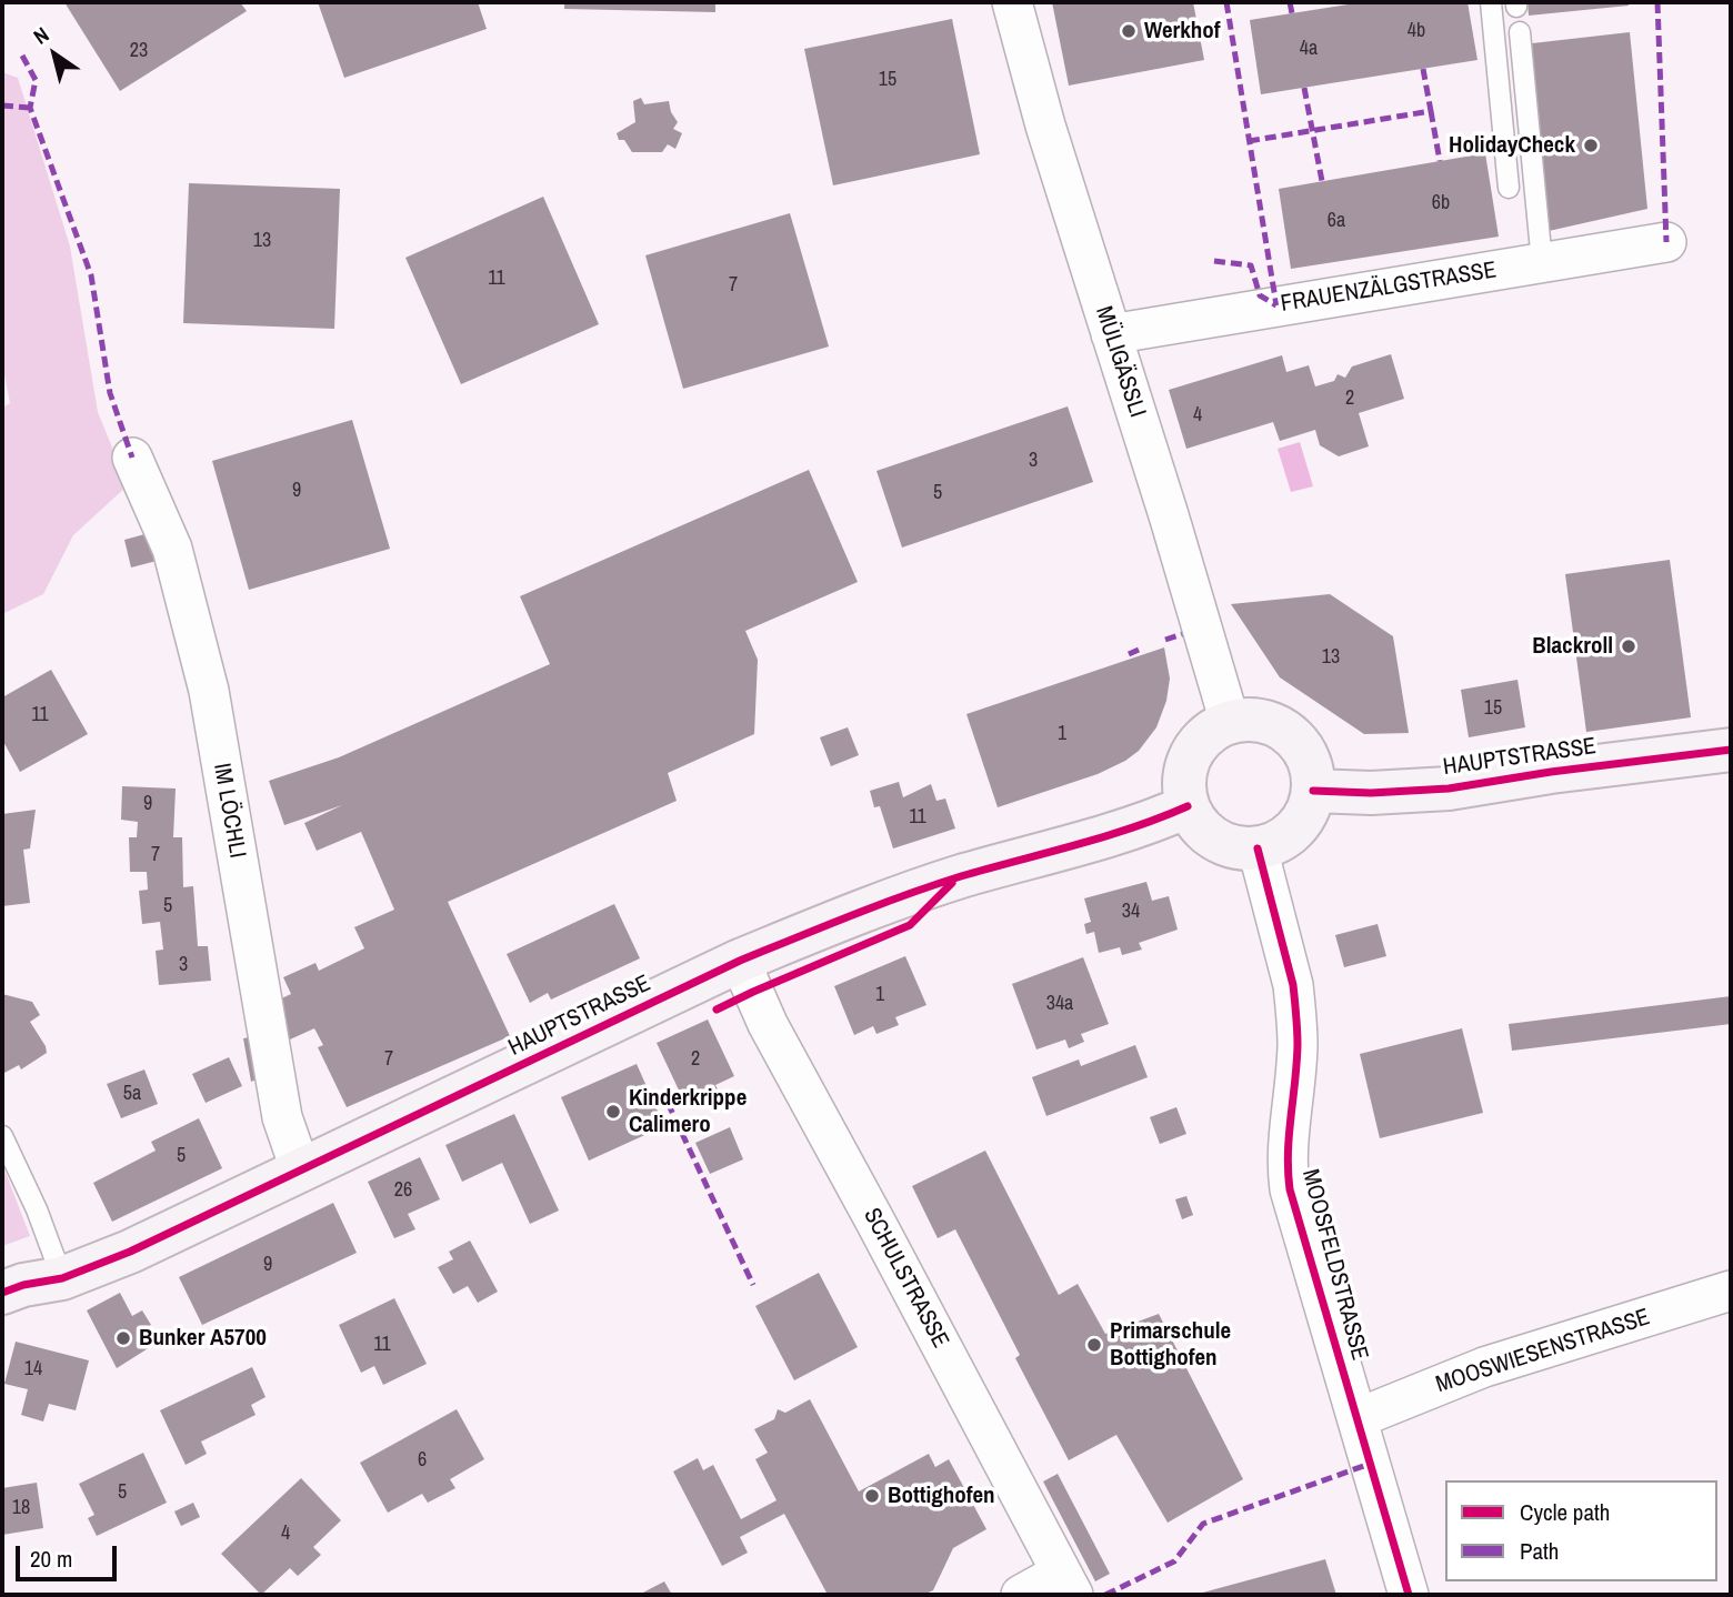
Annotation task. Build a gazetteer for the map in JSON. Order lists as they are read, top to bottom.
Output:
{
  "streets": {
    "main road": ["HAUPTSTRASSE"],
    "street": [
      "FRAUENZÄLGSTRASSE",
      "MÜLIGÄSSLI",
      "IM LÖCHLI",
      "MOOSFELDSTRASSE",
      "SCHULSTRASSE",
      "MOOSWIESENSTRASSE"
    ]
  },
  "crossings": [
    ["FRAUENZÄLGSTRASSE", "MÜLIGÄSSLI"],
    ["MÜLIGÄSSLI", "HAUPTSTRASSE"],
    ["MÜLIGÄSSLI", "MOOSFELDSTRASSE"],
    ["HAUPTSTRASSE", "IM LÖCHLI"],
    ["HAUPTSTRASSE", "MOOSFELDSTRASSE"],
    ["HAUPTSTRASSE", "SCHULSTRASSE"],
    ["MOOSFELDSTRASSE", "MOOSWIESENSTRASSE"]
  ],
  "places": [
    "Werkhof",
    "HolidayCheck",
    "Blackroll",
    "Kinderkrippe Calimero",
    "Bunker A5700",
    "Primarschule Bottighofen",
    "Bottighofen"
  ],
  "house_numbers": [
    "4b",
    "4a",
    "23",
    "15",
    "6b",
    "6a",
    "13",
    "11",
    "7",
    "2",
    "4",
    "3",
    "9",
    "5",
    "13",
    "15",
    "11",
    "1",
    "9",
    "11",
    "7",
    "5",
    "34",
    "3",
    "1",
    "34a",
    "7",
    "2",
    "5a",
    "5",
    "26",
    "9",
    "11",
    "14",
    "6",
    "5",
    "18",
    "4"
  ],
  "legend": ["Cycle path", "Path"],
  "scale_bar": "20 m",
  "north": "top left"
}
